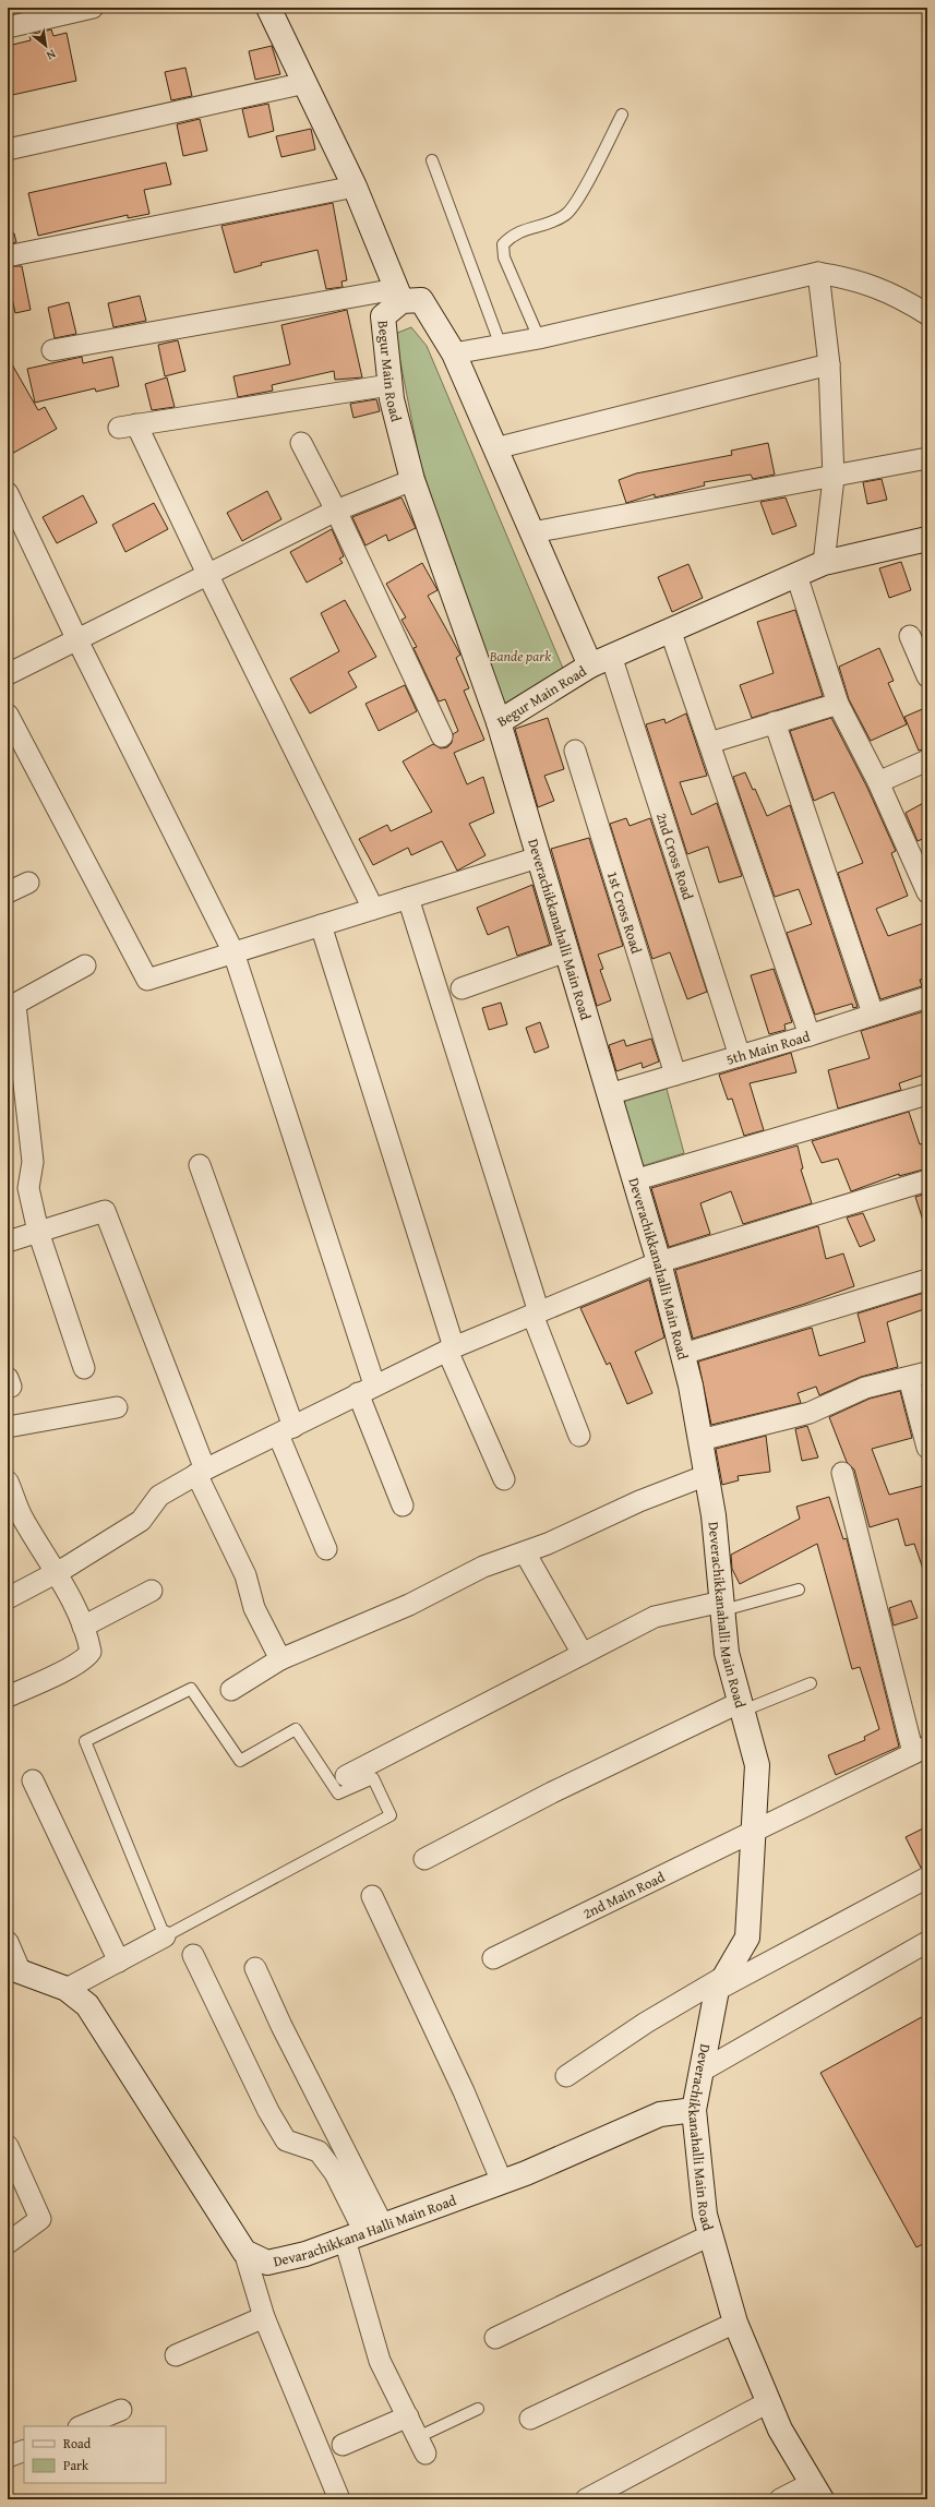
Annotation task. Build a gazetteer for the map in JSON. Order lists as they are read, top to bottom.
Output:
{
  "streets": {
    "street": [
      "Begur Main Road",
      "2nd Cross Road",
      "1st Cross Road",
      "Deverachikkanahalli Main Road",
      "5th Main Road",
      "2nd Main Road",
      "Devarachikkana Halli Main Road"
    ]
  },
  "crossings": [
    ["Begur Main Road", "2nd Cross Road"],
    ["Begur Main Road", "Deverachikkanahalli Main Road"],
    ["2nd Cross Road", "5th Main Road"],
    ["1st Cross Road", "5th Main Road"],
    ["Deverachikkanahalli Main Road", "5th Main Road"],
    ["Deverachikkanahalli Main Road", "2nd Main Road"],
    ["Deverachikkanahalli Main Road", "Devarachikkana Halli Main Road"]
  ],
  "parks": ["Bande park"],
  "legend": ["Road", "Park"],
  "north": "bottom right"
}
